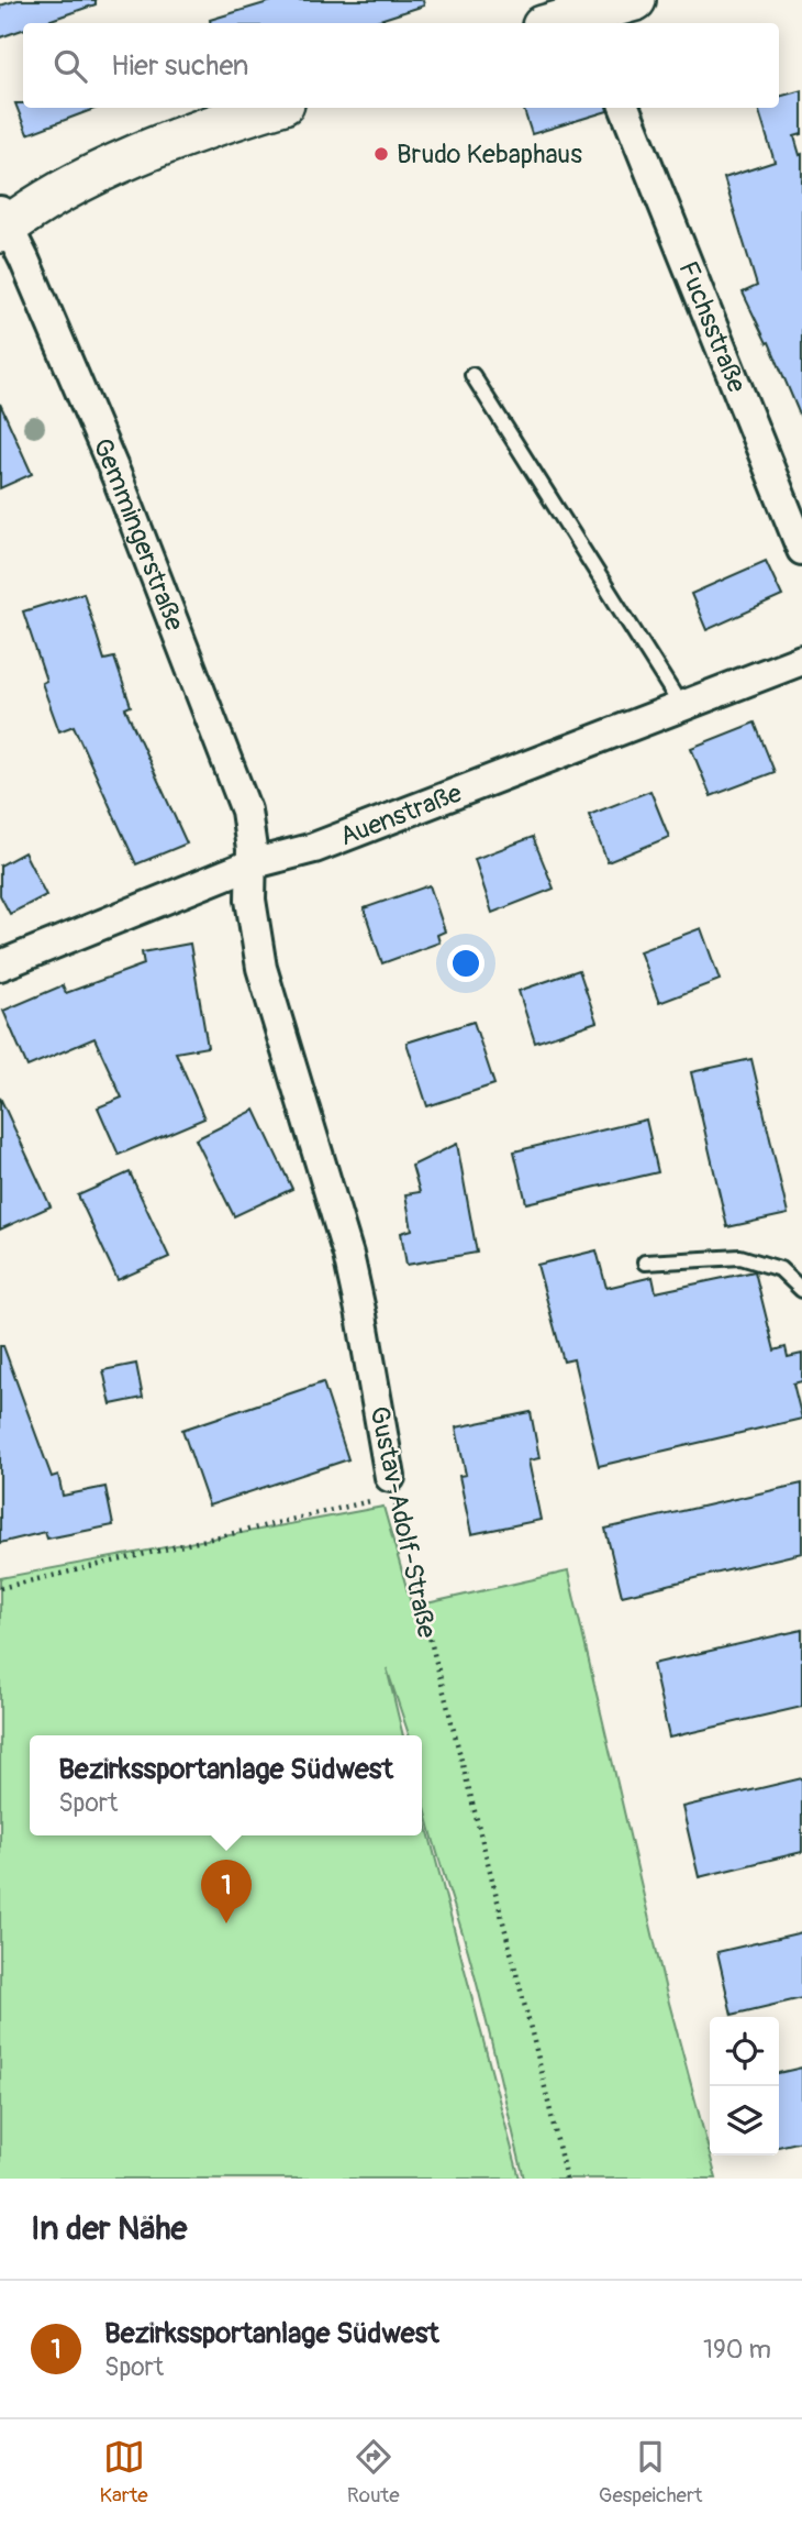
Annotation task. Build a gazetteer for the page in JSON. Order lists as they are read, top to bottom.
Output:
{
  "streets": {
    "street": [
      "Fuchsstraße",
      "Gemmingerstraße",
      "Auenstraße",
      "Gustav-Adolf-Straße"
    ]
  },
  "crossings": [
    ["Gemmingerstraße", "Auenstraße"],
    ["Gemmingerstraße", "Gustav-Adolf-Straße"],
    ["Auenstraße", "Gustav-Adolf-Straße"]
  ],
  "places": ["Brudo Kebaphaus"],
  "page": {
    "search": "Hier suchen",
    "popup": ["Bezirkssportanlage Südwest", "Sport"],
    "pins": "1",
    "heading": "In der Nähe",
    "list": [
      {
        "mark": "1",
        "name": "Bezirkssportanlage Südwest",
        "note": "Sport",
        "value": "190 m"
      }
    ],
    "nav": ["Karte", "Route", "Gespeichert"]
  }
}
